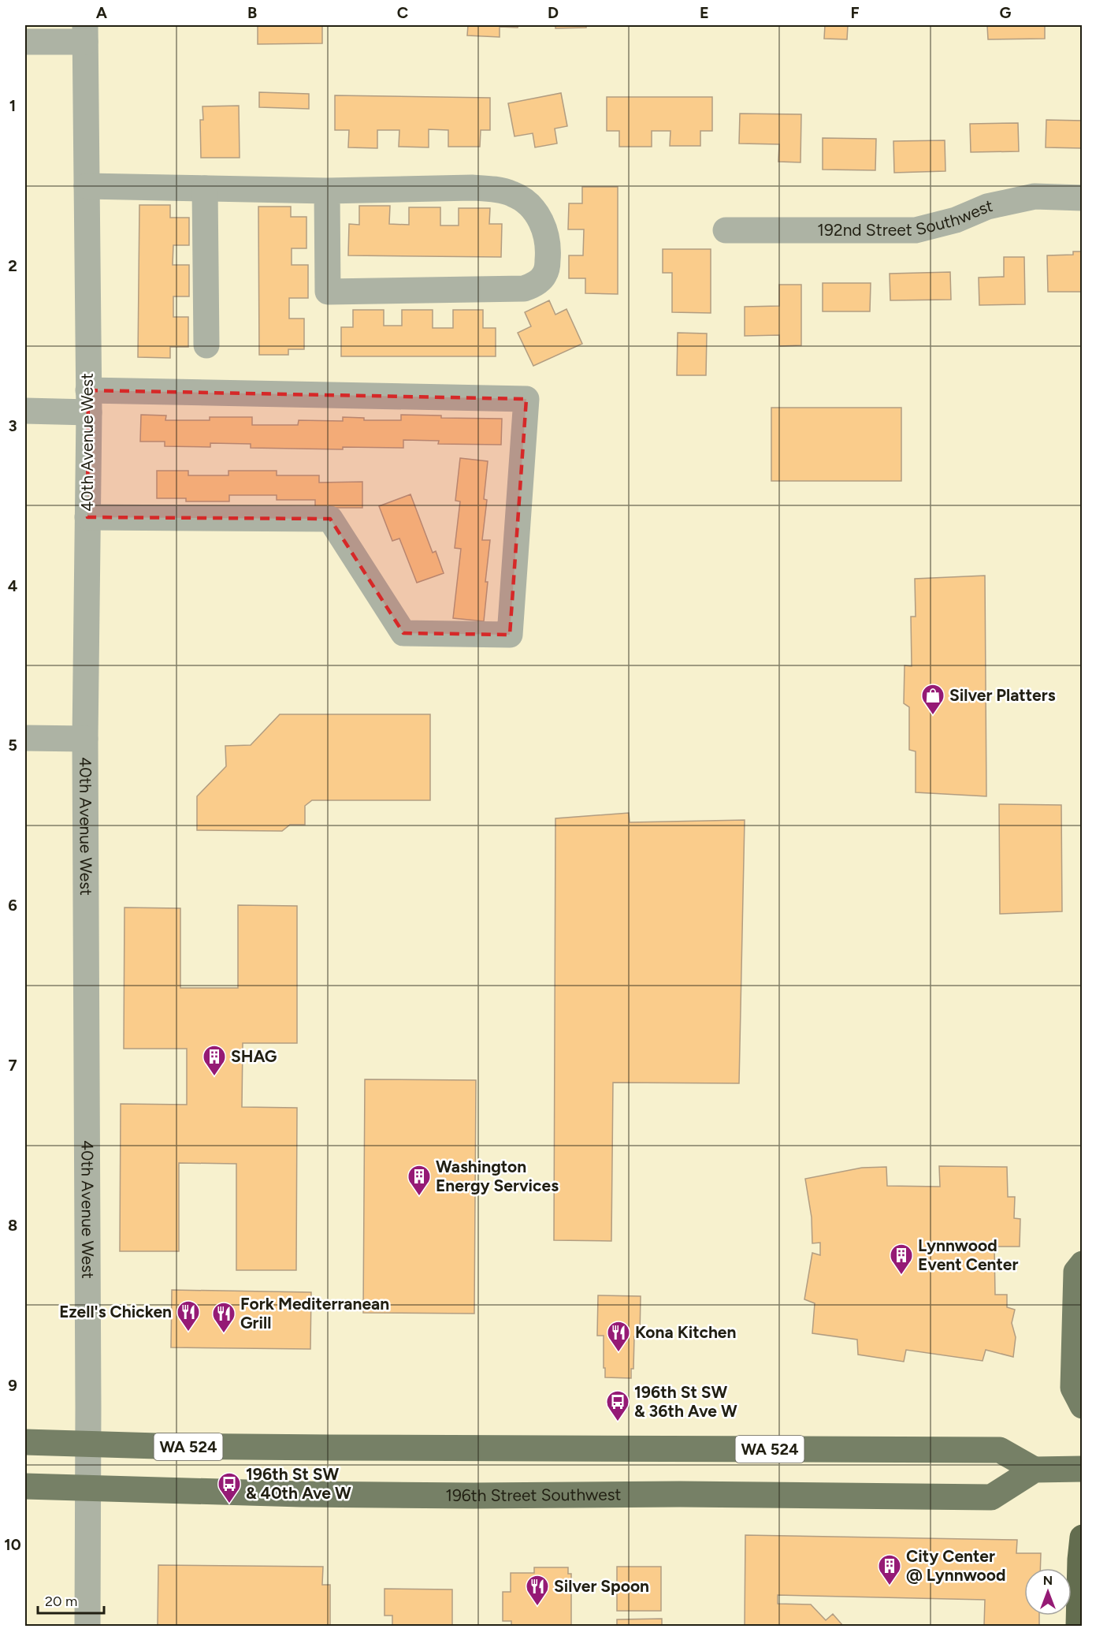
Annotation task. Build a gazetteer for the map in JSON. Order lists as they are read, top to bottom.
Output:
{
  "streets": {
    "main road": ["WA 524", "196th Street Southwest"],
    "street": ["192nd Street Southwest", "40th Avenue West"]
  },
  "crossings": [
    ["40th Avenue West", "WA 524"],
    ["40th Avenue West", "196th Street Southwest"],
    ["WA 524", "196th Street Southwest"]
  ],
  "places": {
    "shop": ["Silver Platters"],
    "building": [
      "SHAG",
      "Washington Energy Services",
      "Lynnwood Event Center",
      "City Center @ Lynnwood"
    ],
    "restaurant": [
      "Ezell's Chicken",
      "Fork Mediterranean Grill",
      "Kona Kitchen",
      "Silver Spoon"
    ],
    "bus stop": ["196th St SW & 36th Ave W", "196th St SW & 40th Ave W"]
  },
  "scale_bar": "20 m",
  "north": "top",
  "grid": {
    "columns": [
      "A",
      "B",
      "C",
      "D",
      "E",
      "F",
      "G"
    ],
    "rows": [
      "1",
      "2",
      "3",
      "4",
      "5",
      "6",
      "7",
      "8",
      "9",
      "10"
    ]
  }
}
